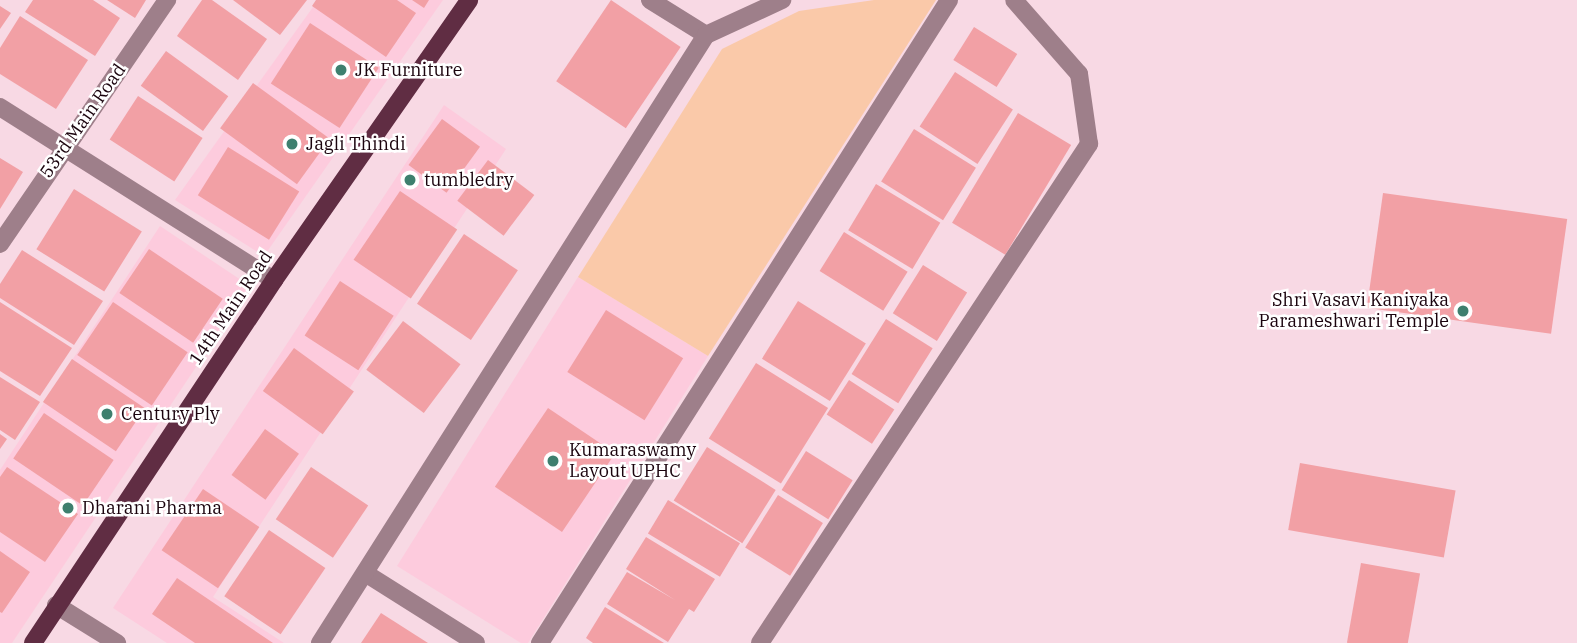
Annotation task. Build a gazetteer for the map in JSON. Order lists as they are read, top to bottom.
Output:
{
  "streets": {
    "main road": ["14th Main Road"],
    "street": ["53rd Main Road"]
  },
  "places": [
    "JK Furniture",
    "Jagli Thindi",
    "tumbledry",
    "Shri Vasavi Kaniyaka Parameshwari Temple",
    "Century Ply",
    "Kumaraswamy Layout UPHC",
    "Dharani Pharma"
  ]
}
